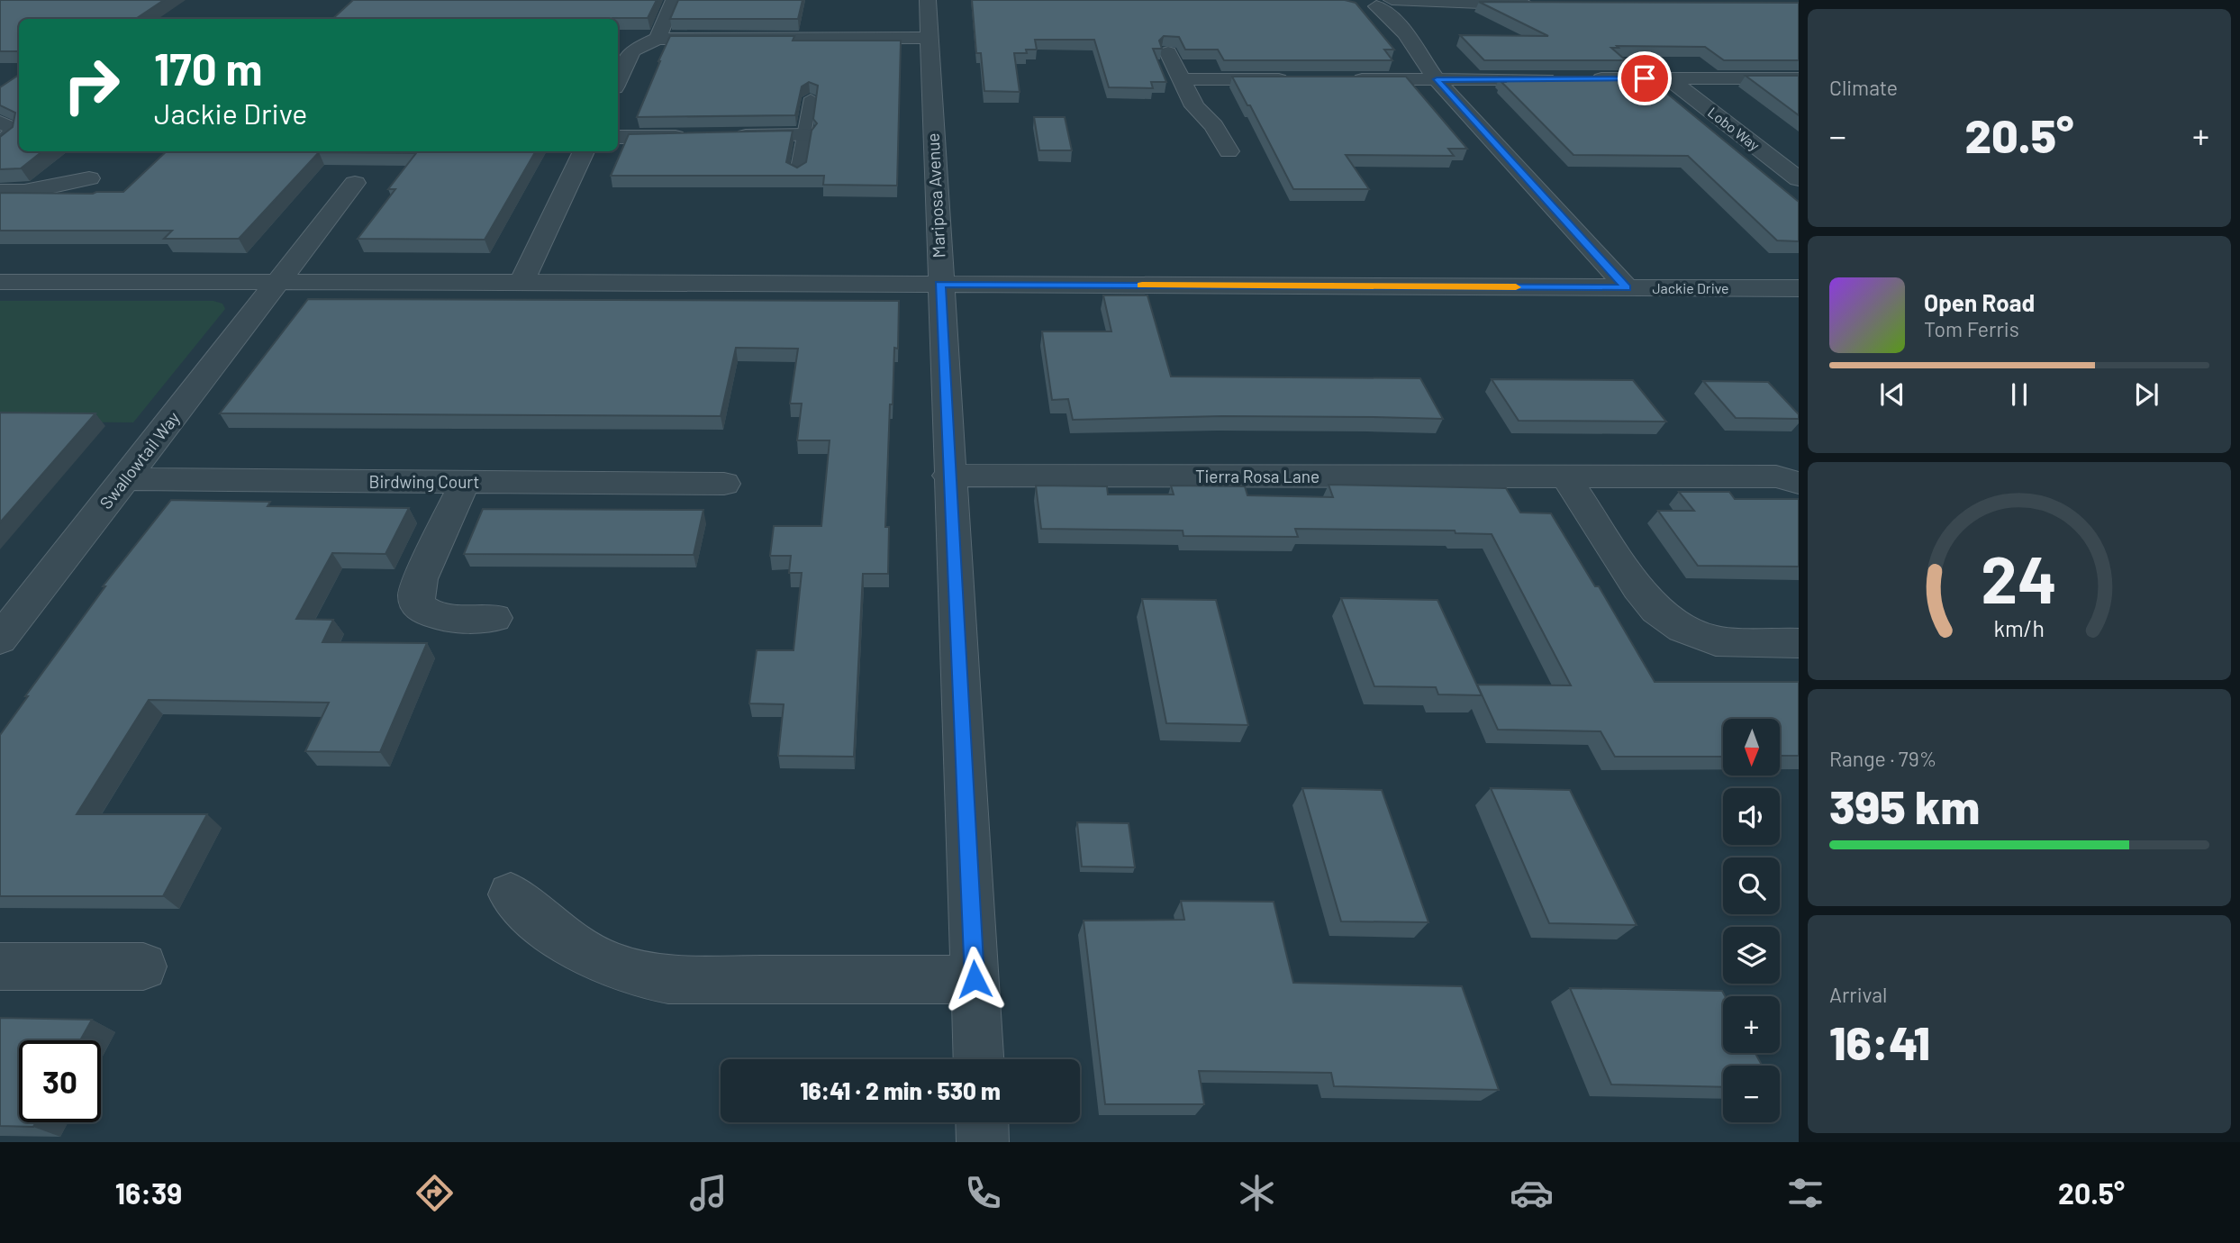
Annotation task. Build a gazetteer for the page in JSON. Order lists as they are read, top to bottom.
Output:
{
  "streets": {
    "street": [
      "Lobo Way",
      "Mariposa Avenue",
      "Jackie Drive",
      "Swallowtail Way",
      "Tierra Rosa Lane",
      "Birdwing Court"
    ]
  },
  "crossings": [
    ["Mariposa Avenue", "Jackie Drive"],
    ["Mariposa Avenue", "Tierra Rosa Lane"],
    ["Jackie Drive", "Swallowtail Way"],
    ["Swallowtail Way", "Birdwing Court"]
  ],
  "north": "bottom",
  "page": {
    "tile": [
      "Climate",
      ["Range · 79%", "395 km"],
      ["Arrival", "16:41"]
    ],
    "turn": ["170 m", "Jackie Drive"],
    "heat": ["−", "20.5°", "+"],
    "song": ["Open Road", "Tom Ferris"],
    "map_buttons": ["+", "−"],
    "limit": "30",
    "trip": "16:41 · 2 min · 530 m",
    "tabs": ["16:39", "20.5°"],
    "gauge": ["24", "km/h"]
  }
}
